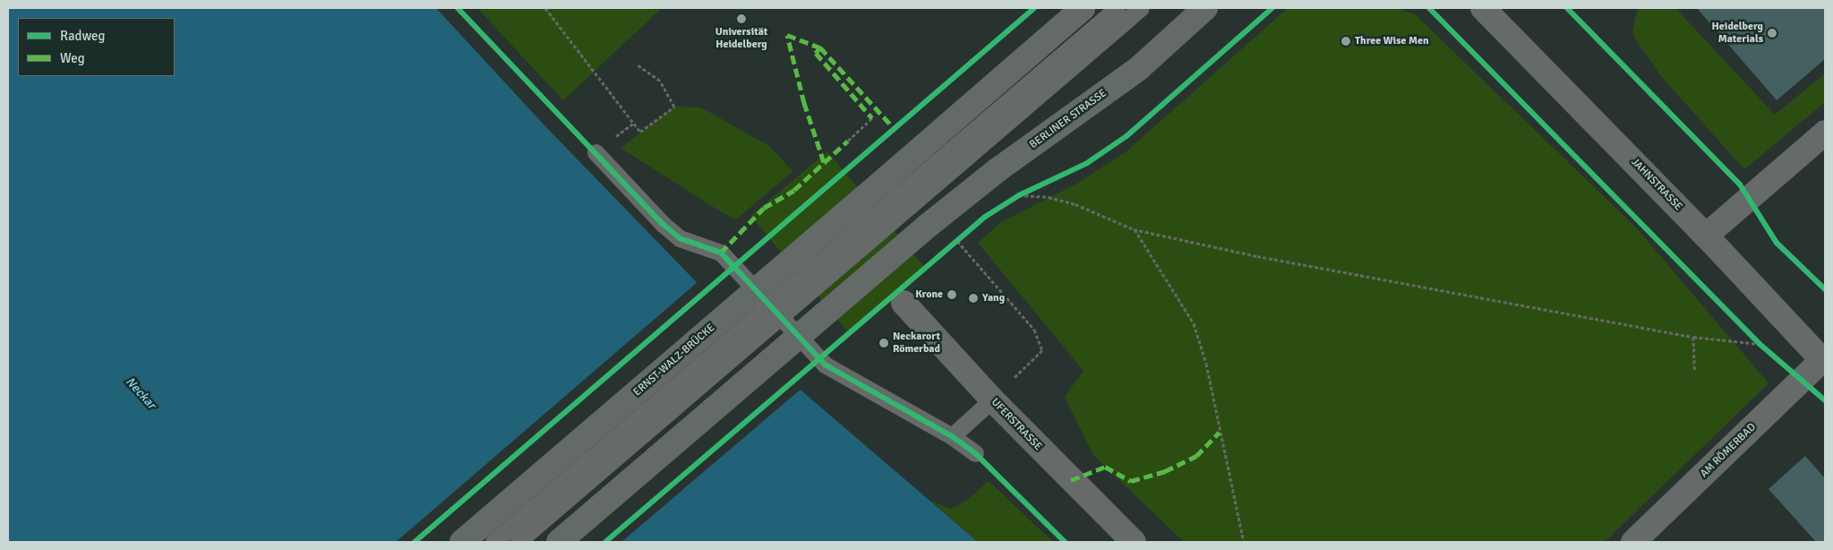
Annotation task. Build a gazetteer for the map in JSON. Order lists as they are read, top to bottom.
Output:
{
  "streets": {
    "main road": ["BERLINER STRASSE", "ERNST-WALZ-BRÜCKE"],
    "street": ["JAHNSTRASSE", "UFERSTRASSE", "AM RÖMERBAD"]
  },
  "crossings": [
    ["JAHNSTRASSE", "AM RÖMERBAD"]
  ],
  "water": ["Neckar"],
  "places": [
    "Universität Heidelberg",
    "Heidelberg Materials",
    "Three Wise Men",
    "Krone",
    "Yang",
    "Neckarort Römerbad"
  ],
  "legend": ["Radweg", "Weg"]
}
